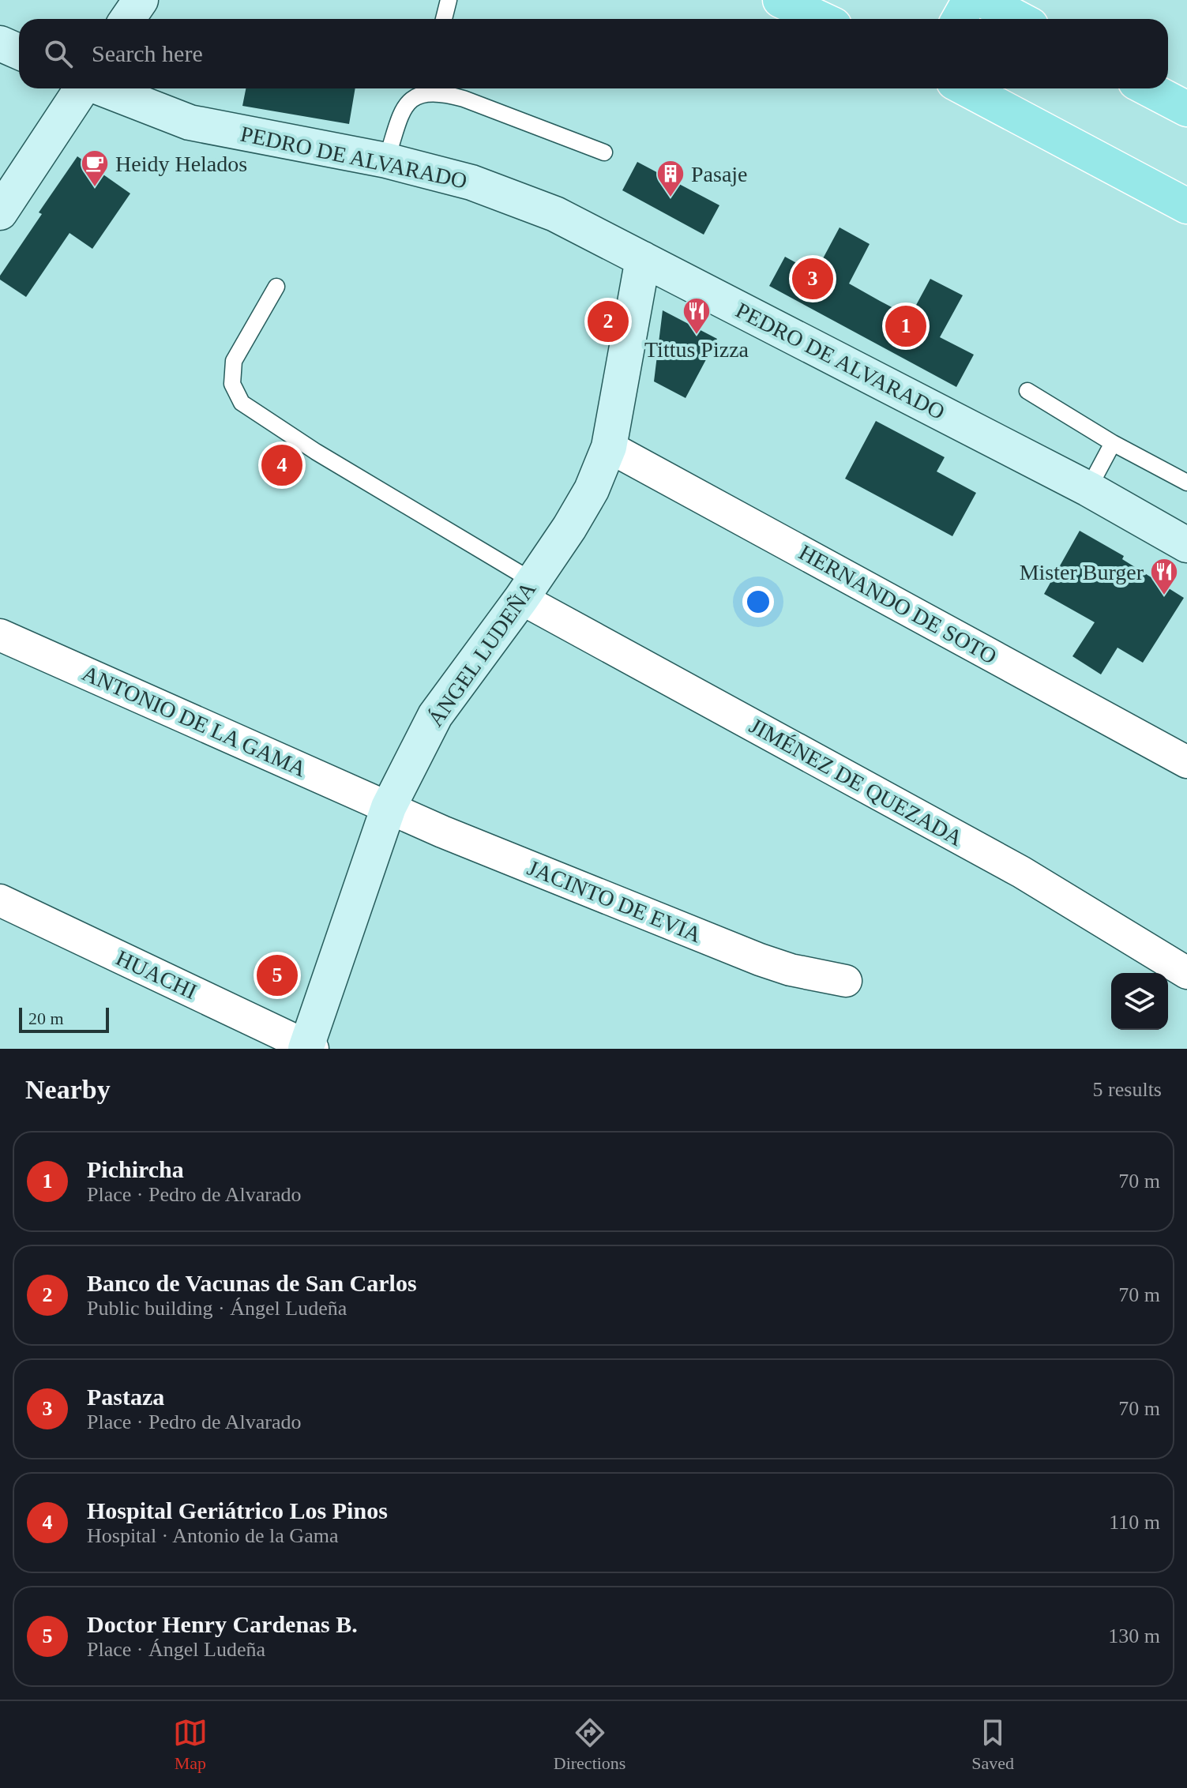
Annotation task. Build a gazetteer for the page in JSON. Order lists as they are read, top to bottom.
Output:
{
  "streets": {
    "street": [
      "PEDRO DE ALVARADO",
      "HERNANDO DE SOTO",
      "ÁNGEL LUDEÑA",
      "ANTONIO DE LA GAMA",
      "JIMÉNEZ DE QUEZADA",
      "JACINTO DE EVIA",
      "HUACHI"
    ]
  },
  "crossings": [
    ["PEDRO DE ALVARADO", "ÁNGEL LUDEÑA"],
    ["HERNANDO DE SOTO", "ÁNGEL LUDEÑA"],
    ["ÁNGEL LUDEÑA", "ANTONIO DE LA GAMA"],
    ["ÁNGEL LUDEÑA", "JIMÉNEZ DE QUEZADA"],
    ["ÁNGEL LUDEÑA", "JACINTO DE EVIA"],
    ["ÁNGEL LUDEÑA", "HUACHI"],
    ["ANTONIO DE LA GAMA", "JACINTO DE EVIA"]
  ],
  "places": {
    "cafe": ["Heidy Helados"],
    "building": ["Pasaje"],
    "restaurant": ["Tittus Pizza", "Mister Burger"]
  },
  "scale_bar": "20 m",
  "page": {
    "search": "Search here",
    "pins": [
      "3",
      "2",
      "1",
      "4",
      "5"
    ],
    "scale": "20 m",
    "heading": ["Nearby", "5 results"],
    "list": [
      {
        "mark": "1",
        "name": "Pichircha",
        "note": "Place · Pedro de Alvarado",
        "value": "70 m"
      },
      {
        "mark": "2",
        "name": "Banco de Vacunas de San Carlos",
        "note": "Public building · Ángel Ludeña",
        "value": "70 m"
      },
      {
        "mark": "3",
        "name": "Pastaza",
        "note": "Place · Pedro de Alvarado",
        "value": "70 m"
      },
      {
        "mark": "4",
        "name": "Hospital Geriátrico Los Pinos",
        "note": "Hospital · Antonio de la Gama",
        "value": "110 m"
      },
      {
        "mark": "5",
        "name": "Doctor Henry Cardenas B.",
        "note": "Place · Ángel Ludeña",
        "value": "130 m"
      }
    ],
    "nav": ["Map", "Directions", "Saved"]
  }
}
